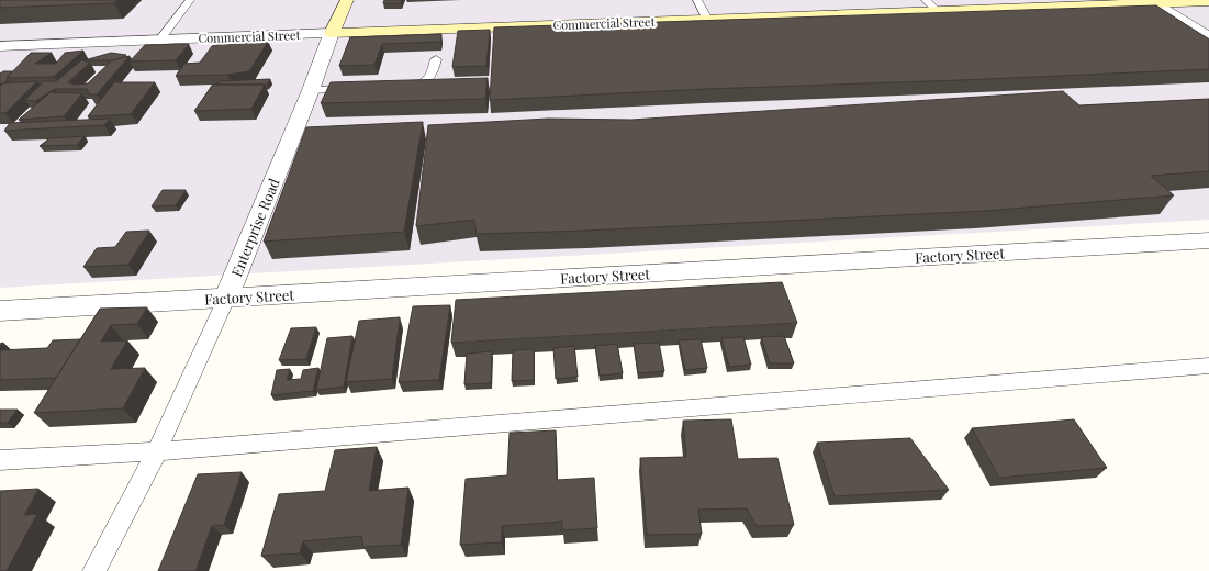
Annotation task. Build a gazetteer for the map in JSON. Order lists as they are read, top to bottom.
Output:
{
  "streets": {
    "main road": ["Commercial Street", "Enterprise Road"],
    "street": ["Factory Street"]
  },
  "crossings": [
    ["Commercial Street", "Enterprise Road"],
    ["Enterprise Road", "Factory Street"]
  ]
}
